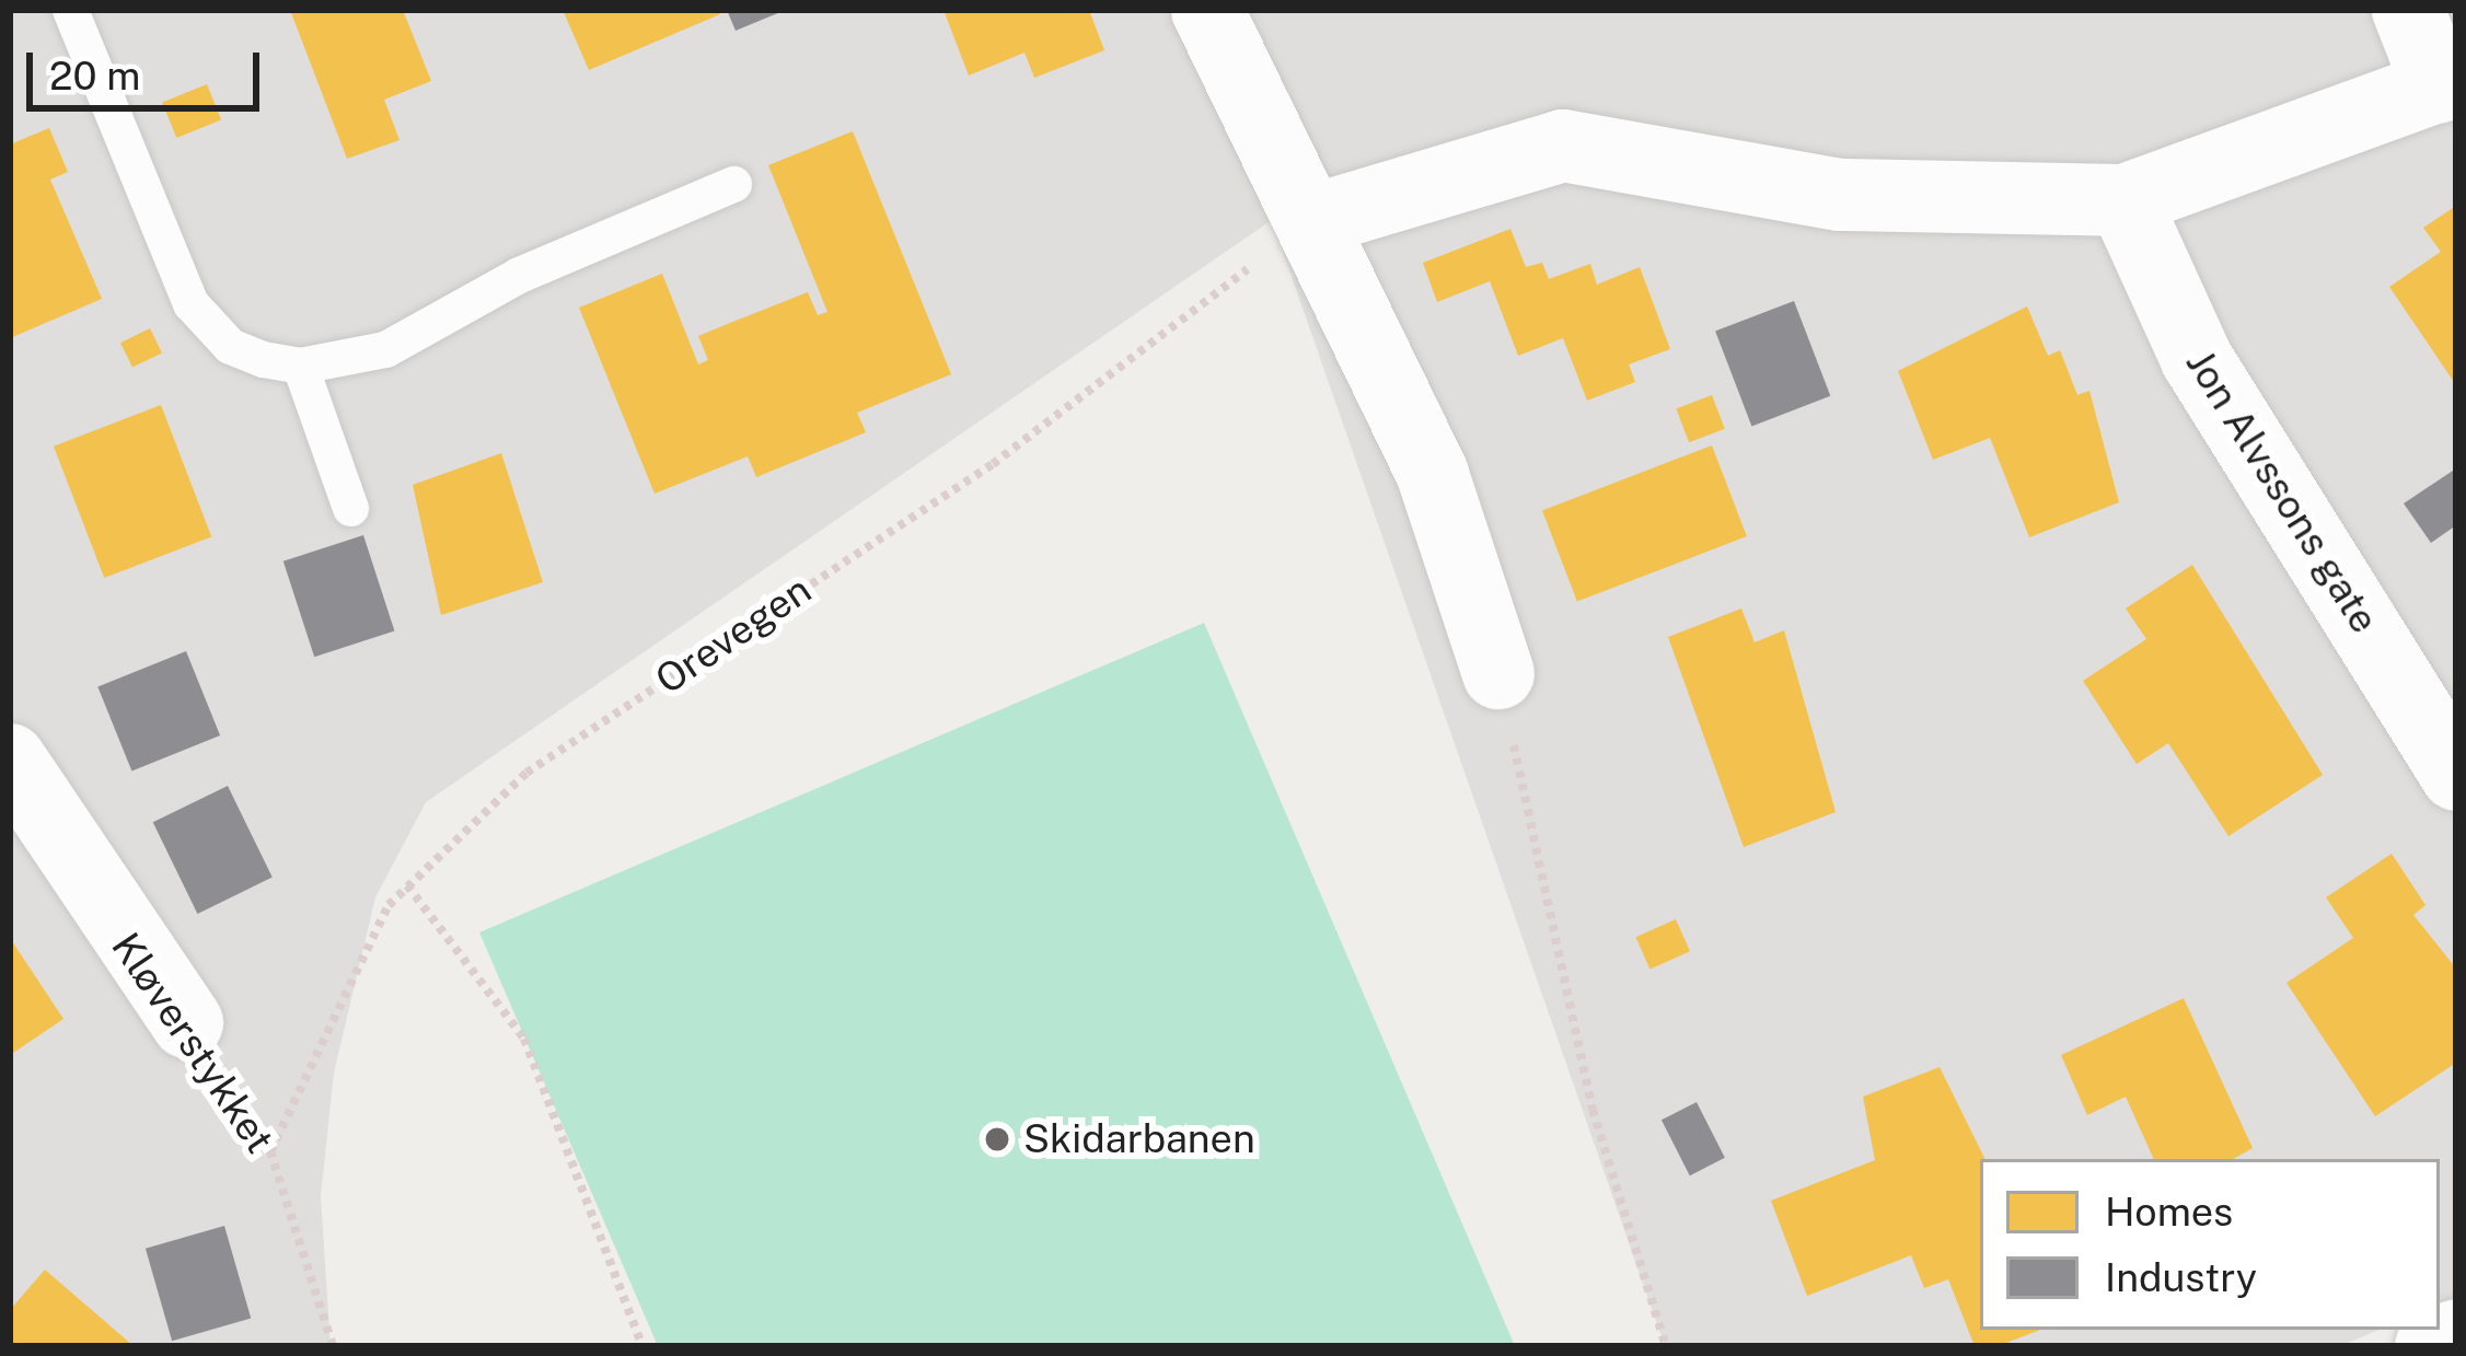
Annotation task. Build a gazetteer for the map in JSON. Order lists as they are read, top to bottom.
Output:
{
  "streets": {
    "street": ["Jon Alvssons gate", "Kløverstykket"],
    "path": ["Orevegen"]
  },
  "crossings": [
    ["Orevegen", "Kløverstykket"]
  ],
  "places": ["Skidarbanen"],
  "legend": ["Homes", "Industry"],
  "scale_bar": "20 m"
}
